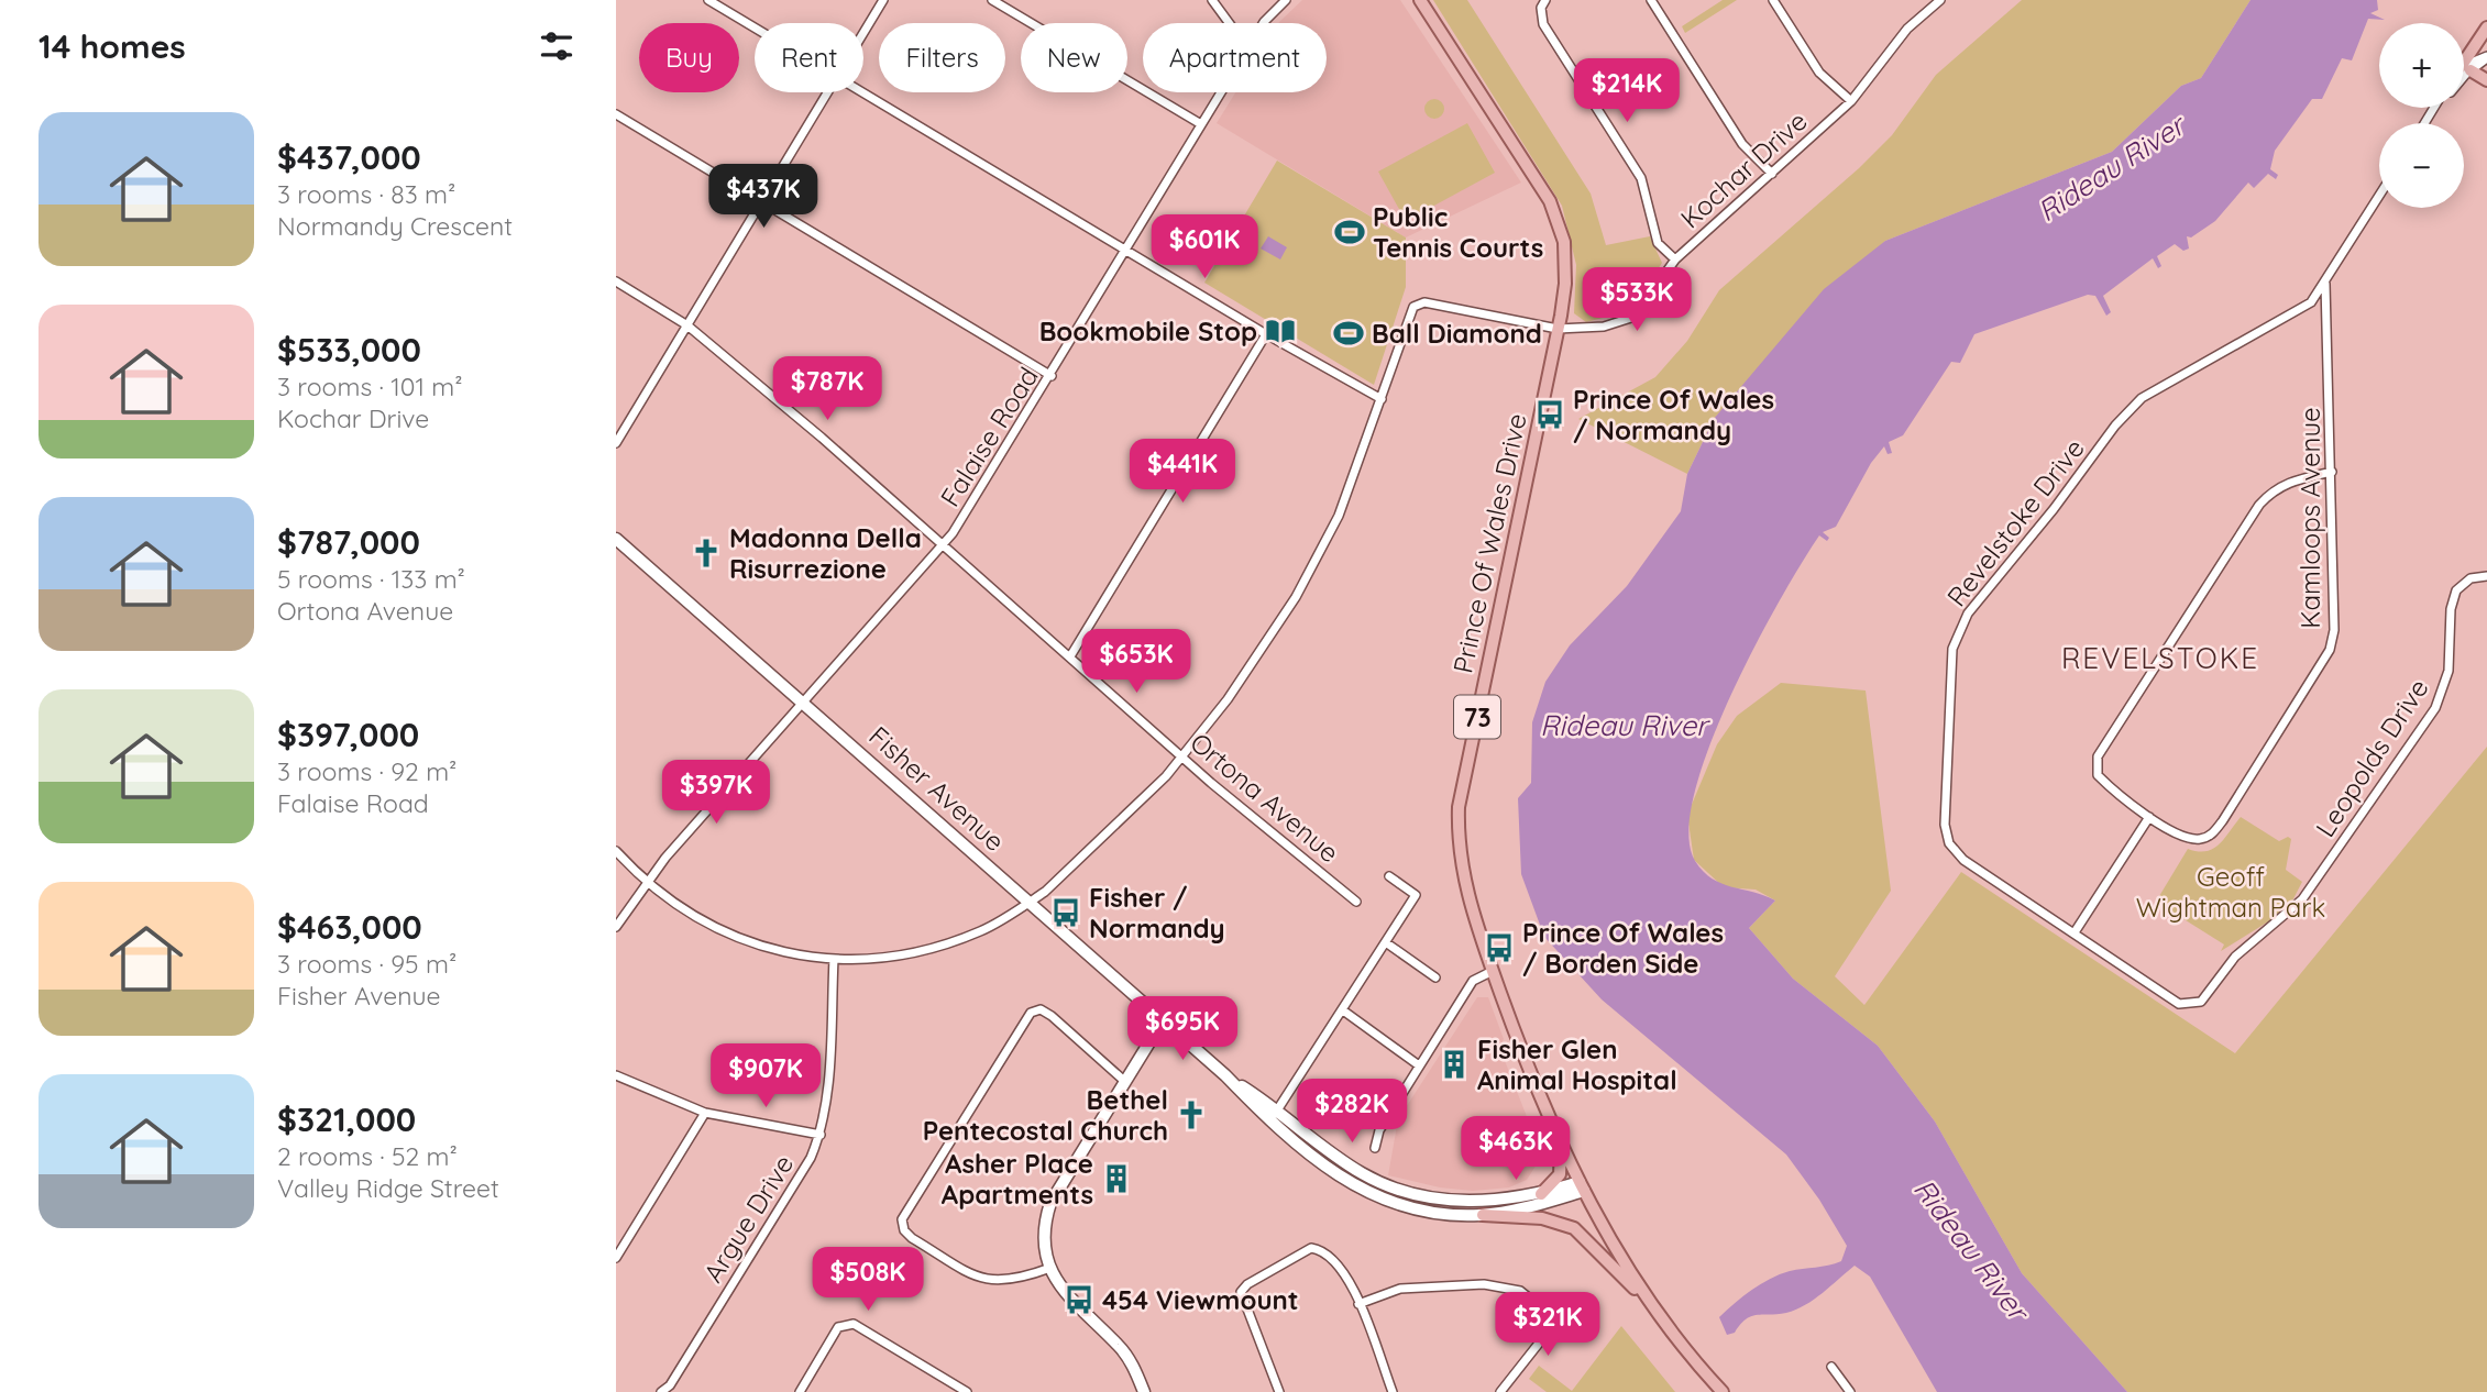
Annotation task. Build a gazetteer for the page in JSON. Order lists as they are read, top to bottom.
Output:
{
  "streets": {
    "main road": ["Prince Of Wales Drive", "73", "Fisher Avenue"],
    "street": [
      "Kochar Drive",
      "Falaise Road",
      "Kamloops Avenue",
      "Revelstoke Drive",
      "Leopolds Drive",
      "Ortona Avenue",
      "Argue Drive"
    ]
  },
  "crossings": [
    ["Kochar Drive", "Prince Of Wales Drive"],
    ["Falaise Road", "Fisher Avenue"],
    ["Falaise Road", "Ortona Avenue"],
    ["Kamloops Avenue", "Revelstoke Drive"],
    ["Revelstoke Drive", "Leopolds Drive"],
    ["Prince Of Wales Drive", "Fisher Avenue"]
  ],
  "districts": ["REVELSTOKE"],
  "water": ["Rideau River"],
  "parks": ["Geoff Wightman Park"],
  "places": {
    "sports": ["Public Tennis Courts", "Ball Diamond"],
    "library": ["Bookmobile Stop"],
    "bus stop": [
      "Prince Of Wales / Normandy",
      "Fisher / Normandy",
      "Prince Of Wales / Borden Side",
      "454 Viewmount"
    ],
    "church": ["Madonna Della Risurrezione", "Bethel Pentecostal Church"],
    "building": ["Fisher Glen Animal Hospital", "Asher Place Apartments"]
  },
  "page": {
    "heading": "14 homes",
    "map_buttons": ["+", "−"],
    "chip": [
      "Buy",
      "Rent",
      "Filters",
      "New",
      "Apartment"
    ],
    "price": [
      "$214K",
      "$437K",
      "$601K",
      "$533K",
      "$787K",
      "$441K",
      "$653K",
      "$397K",
      "$695K",
      "$907K",
      "$282K",
      "$463K",
      "$508K",
      "$321K"
    ],
    "list": [
      {
        "name": "$437,000",
        "note": "3 rooms · 83 m² · Normandy Crescent"
      },
      {
        "name": "$533,000",
        "note": "3 rooms · 101 m² · Kochar Drive"
      },
      {
        "name": "$787,000",
        "note": "5 rooms · 133 m² · Ortona Avenue"
      },
      {
        "name": "$397,000",
        "note": "3 rooms · 92 m² · Falaise Road"
      },
      {
        "name": "$463,000",
        "note": "3 rooms · 95 m² · Fisher Avenue"
      },
      {
        "name": "$321,000",
        "note": "2 rooms · 52 m² · Valley Ridge Street"
      }
    ]
  }
}
